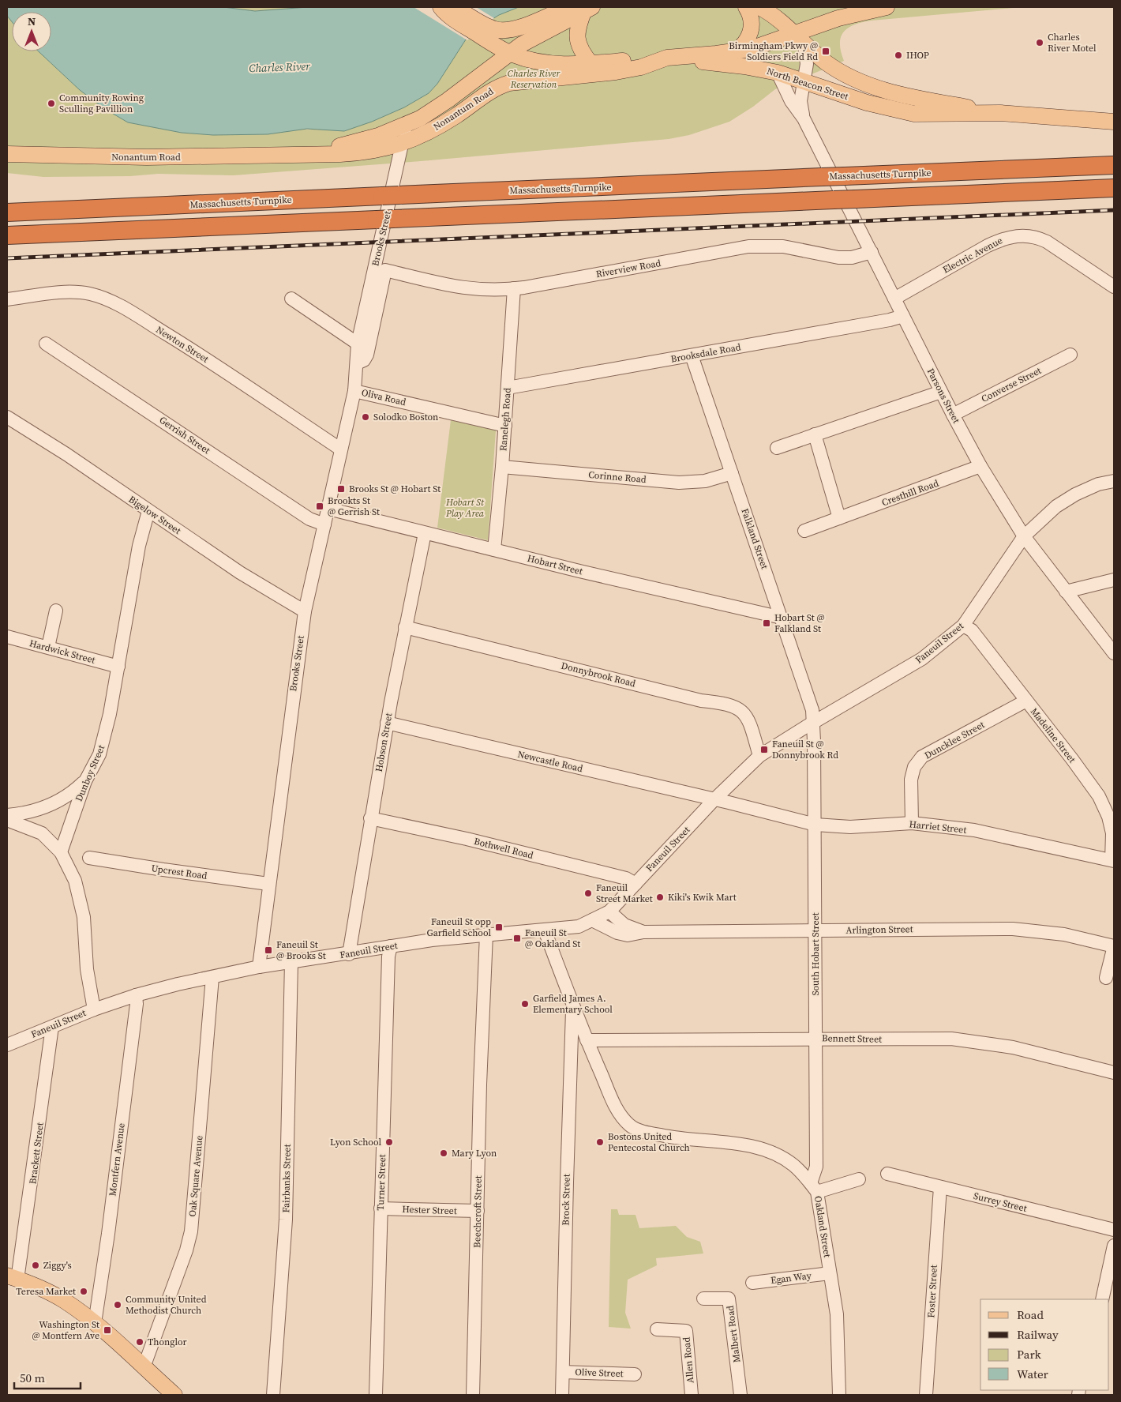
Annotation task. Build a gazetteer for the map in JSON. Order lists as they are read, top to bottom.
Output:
{
  "streets": {
    "highway": ["Massachusetts Turnpike"],
    "main road": ["North Beacon Street", "Nonantum Road"],
    "street": [
      "Brooks Street",
      "Electric Avenue",
      "Riverview Road",
      "Newton Street",
      "Brooksdale Road",
      "Converse Street",
      "Parsons Street",
      "Oliva Road",
      "Ranelegh Road",
      "Gerrish Street",
      "Corinne Road",
      "Cresthill Road",
      "Bigelow Street",
      "Falkland Street",
      "Hobart Street",
      "Faneuil Street",
      "Hardwick Street",
      "Donnybrook Road",
      "Madeline Street",
      "Duncklee Street",
      "Hobson Street",
      "Newcastle Road",
      "Dunboy Street",
      "Harriet Street",
      "Bothwell Road",
      "Upcrest Road",
      "Arlington Street",
      "South Hobart Street",
      "Bennett Street",
      "Brackett Street",
      "Montfern Avenue",
      "Oak Square Avenue",
      "Fairbanks Street",
      "Turner Street",
      "Brock Street",
      "Surrey Street",
      "Hester Street",
      "Beechcroft Street",
      "Oakland Street",
      "Egan Way",
      "Foster Street",
      "Malbert Road",
      "Allen Road",
      "Olive Street"
    ]
  },
  "crossings": [
    ["North Beacon Street", "Nonantum Road"],
    ["North Beacon Street", "Parsons Street"],
    ["Nonantum Road", "Brooks Street"],
    ["Brooks Street", "Riverview Road"],
    ["Brooks Street", "Newton Street"],
    ["Brooks Street", "Oliva Road"],
    ["Brooks Street", "Gerrish Street"],
    ["Brooks Street", "Bigelow Street"],
    ["Brooks Street", "Hobart Street"],
    ["Brooks Street", "Faneuil Street"],
    ["Brooks Street", "Upcrest Road"],
    ["Electric Avenue", "Parsons Street"],
    ["Riverview Road", "Parsons Street"],
    ["Riverview Road", "Ranelegh Road"],
    ["Brooksdale Road", "Parsons Street"],
    ["Brooksdale Road", "Ranelegh Road"],
    ["Brooksdale Road", "Falkland Street"],
    ["Converse Street", "Parsons Street"],
    ["Parsons Street", "Cresthill Road"],
    ["Parsons Street", "Faneuil Street"],
    ["Oliva Road", "Ranelegh Road"],
    ["Ranelegh Road", "Corinne Road"],
    ["Ranelegh Road", "Hobart Street"],
    ["Corinne Road", "Falkland Street"],
    ["Bigelow Street", "Dunboy Street"],
    ["Falkland Street", "Hobart Street"],
    ["Falkland Street", "Faneuil Street"],
    ["Falkland Street", "South Hobart Street"],
    ["Hobart Street", "Hobson Street"],
    ["Faneuil Street", "Donnybrook Road"],
    ["Faneuil Street", "Madeline Street"],
    ["Faneuil Street", "Hobson Street"],
    ["Faneuil Street", "Newcastle Road"],
    ["Faneuil Street", "Harriet Street"],
    ["Faneuil Street", "Bothwell Road"],
    ["Faneuil Street", "Arlington Street"],
    ["Faneuil Street", "South Hobart Street"],
    ["Faneuil Street", "Brackett Street"],
    ["Faneuil Street", "Montfern Avenue"],
    ["Faneuil Street", "Oak Square Avenue"],
    ["Faneuil Street", "Fairbanks Street"],
    ["Faneuil Street", "Turner Street"],
    ["Faneuil Street", "Beechcroft Street"],
    ["Faneuil Street", "Oakland Street"],
    ["Hardwick Street", "Dunboy Street"],
    ["Donnybrook Road", "Hobson Street"],
    ["Madeline Street", "Duncklee Street"],
    ["Madeline Street", "Harriet Street"],
    ["Duncklee Street", "Harriet Street"],
    ["Hobson Street", "Newcastle Road"],
    ["Hobson Street", "Bothwell Road"],
    ["Newcastle Road", "Harriet Street"],
    ["Harriet Street", "South Hobart Street"],
    ["Arlington Street", "South Hobart Street"],
    ["South Hobart Street", "Bennett Street"],
    ["South Hobart Street", "Oakland Street"],
    ["Bennett Street", "Oakland Street"],
    ["Turner Street", "Hester Street"],
    ["Brock Street", "Oakland Street"],
    ["Brock Street", "Olive Street"],
    ["Surrey Street", "Foster Street"],
    ["Hester Street", "Beechcroft Street"],
    ["Oakland Street", "Egan Way"]
  ],
  "water": ["Charles River"],
  "parks": ["Charles River Reservation", "Hobart St Play Area"],
  "places": {
    "other": [
      "Charles River Motel",
      "IHOP",
      "Community Rowing Sculling Pavillion",
      "Solodko Boston",
      "Faneuil Street Market",
      "Kiki's Kwik Mart",
      "Garfield James A. Elementary School",
      "Lyon School",
      "Bostons United Pentecostal Church",
      "Mary Lyon",
      "Ziggy's",
      "Teresa Market",
      "Community United Methodist Church",
      "Thonglor"
    ],
    "transit": [
      "Birmingham Pkwy @ Soldiers Field Rd",
      "Brooks St @ Hobart St",
      "Brookts St @ Gerrish St",
      "Hobart St @ Falkland St",
      "Faneuil St @ Donnybrook Rd",
      "Faneuil St opp Garfield School",
      "Faneuil St @ Oakland St",
      "Faneuil St @ Brooks St",
      "Washington St @ Montfern Ave"
    ]
  },
  "legend": [
    "Road",
    "Railway",
    "Park",
    "Water"
  ],
  "scale_bar": "50 m",
  "north": "top"
}
